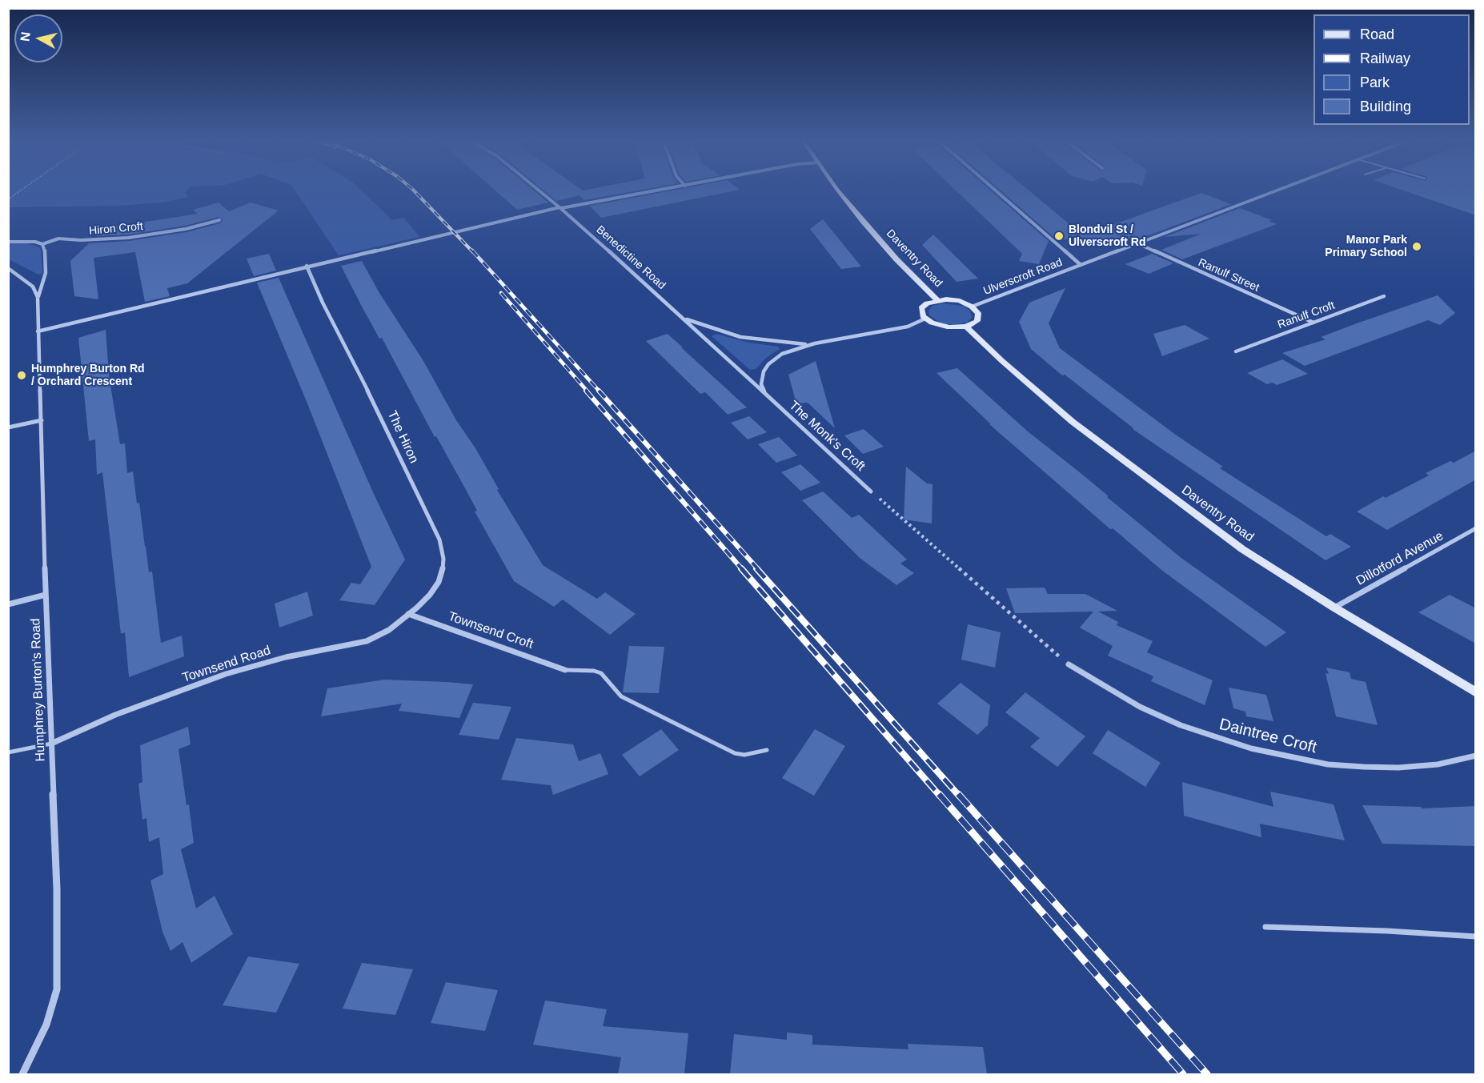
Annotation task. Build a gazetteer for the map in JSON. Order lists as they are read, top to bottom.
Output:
{
  "streets": {
    "street": [
      "Hiron Croft",
      "Benedictine Road",
      "Daventry Road",
      "Ranulf Street",
      "Ulverscroft Road",
      "Ranulf Croft",
      "The Monk's Croft",
      "The Hiron",
      "Dillotford Avenue",
      "Townsend Croft",
      "Townsend Road",
      "Humphrey Burton's Road",
      "Daintree Croft"
    ]
  },
  "crossings": [
    ["Hiron Croft", "Humphrey Burton's Road"],
    ["Benedictine Road", "The Monk's Croft"],
    ["Daventry Road", "Dillotford Avenue"],
    ["Ranulf Street", "Ulverscroft Road"],
    ["Ranulf Street", "Ranulf Croft"],
    ["The Hiron", "Townsend Croft"],
    ["The Hiron", "Townsend Road"],
    ["Townsend Croft", "Townsend Road"],
    ["Townsend Road", "Humphrey Burton's Road"]
  ],
  "places": ["Blondvil St / Ulverscroft Rd", "Manor Park Primary School", "Humphrey Burton Rd / Orchard Crescent"],
  "legend": [
    "Road",
    "Railway",
    "Park",
    "Building"
  ],
  "north": "left"
}
